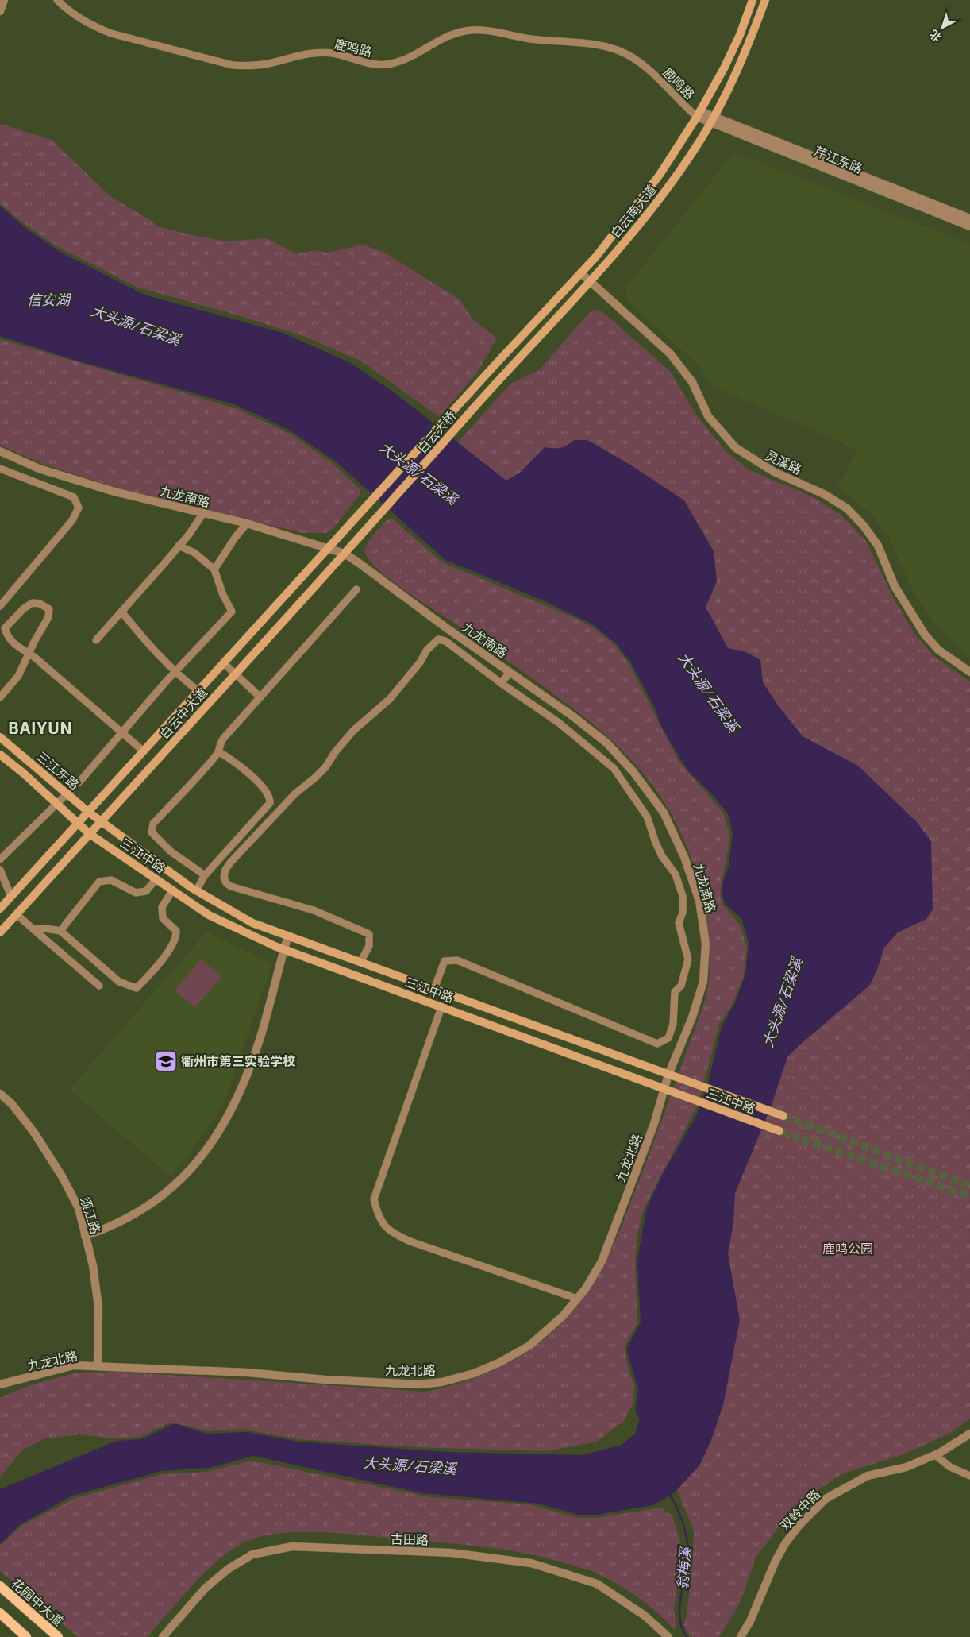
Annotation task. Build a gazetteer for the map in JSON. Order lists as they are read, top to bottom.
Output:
{
  "streets": {
    "main road": [
      "白云南大道",
      "白云大桥",
      "白云中大道",
      "三江东路",
      "三江中路",
      "花园中大道"
    ],
    "street": [
      "鹿鸣路",
      "芹江东路",
      "灵溪路",
      "九龙南路",
      "九龙北路",
      "须江路",
      "双岭中路",
      "古田路"
    ]
  },
  "crossings": [
    ["鹿鸣路", "芹江东路"],
    ["鹿鸣路", "白云南大道"],
    ["芹江东路", "白云南大道"],
    ["白云南大道", "白云大桥"],
    ["白云南大道", "灵溪路"],
    ["白云大桥", "白云中大道"],
    ["九龙南路", "白云中大道"],
    ["九龙南路", "三江中路"],
    ["九龙南路", "九龙北路"],
    ["白云中大道", "三江东路"],
    ["白云中大道", "三江中路"],
    ["三江东路", "三江中路"],
    ["三江中路", "九龙北路"],
    ["九龙北路", "须江路"]
  ],
  "districts": ["BAIYUN"],
  "water": ["信安湖", "大头源/石梁溪", "翁梅溪"],
  "parks": ["鹿鸣公园"],
  "places": {
    "school or university": ["衢州市第三实验学校"]
  },
  "north": "bottom left"
}
